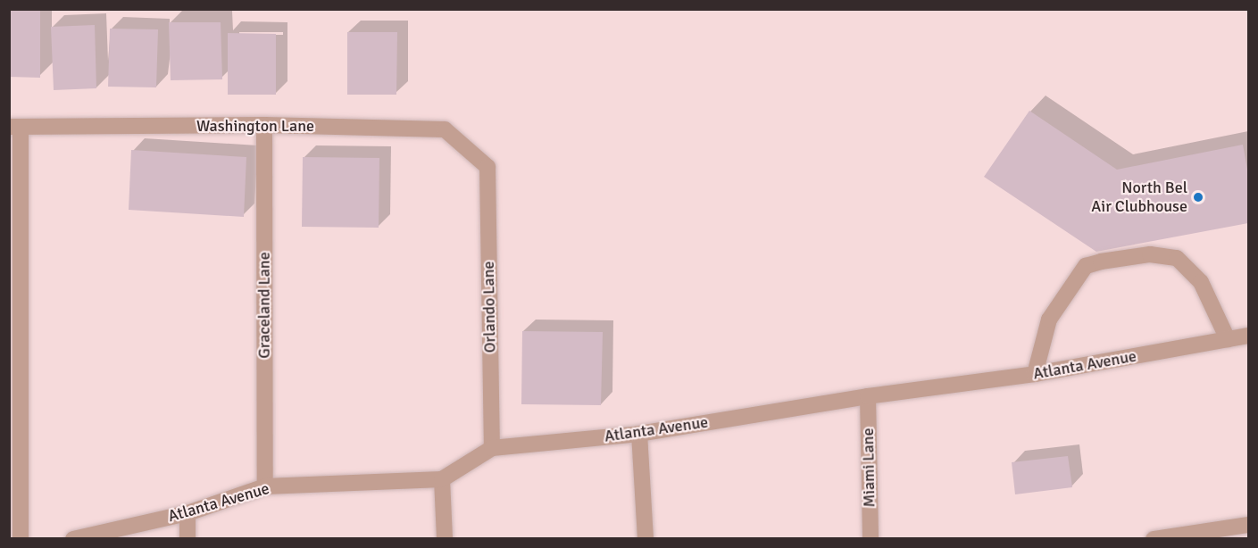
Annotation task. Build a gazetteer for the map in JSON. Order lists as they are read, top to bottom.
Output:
{
  "streets": {
    "street": [
      "Washington Lane",
      "Graceland Lane",
      "Orlando Lane",
      "Atlanta Avenue",
      "Miami Lane"
    ]
  },
  "crossings": [
    ["Washington Lane", "Graceland Lane"],
    ["Washington Lane", "Orlando Lane"],
    ["Graceland Lane", "Atlanta Avenue"],
    ["Orlando Lane", "Atlanta Avenue"],
    ["Atlanta Avenue", "Miami Lane"]
  ],
  "places": ["North Bel Air Clubhouse"]
}
